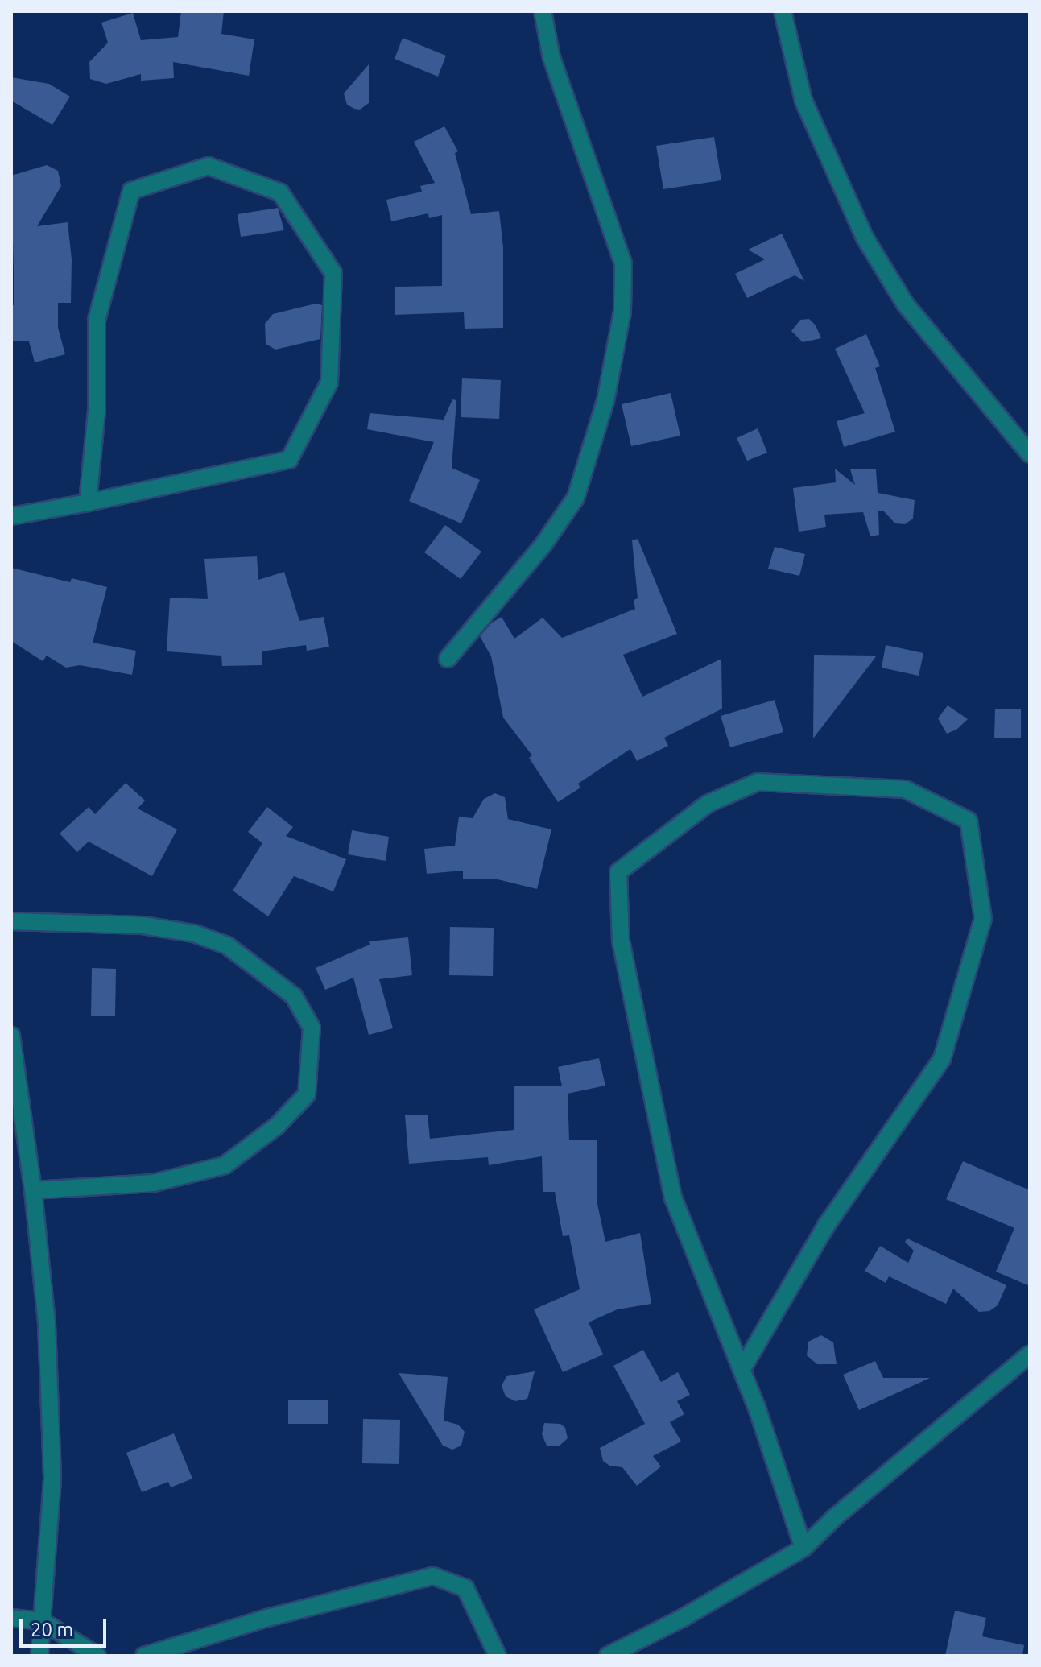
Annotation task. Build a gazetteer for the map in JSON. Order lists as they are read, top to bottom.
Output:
{
  "scale_bar": "20 m"
}
